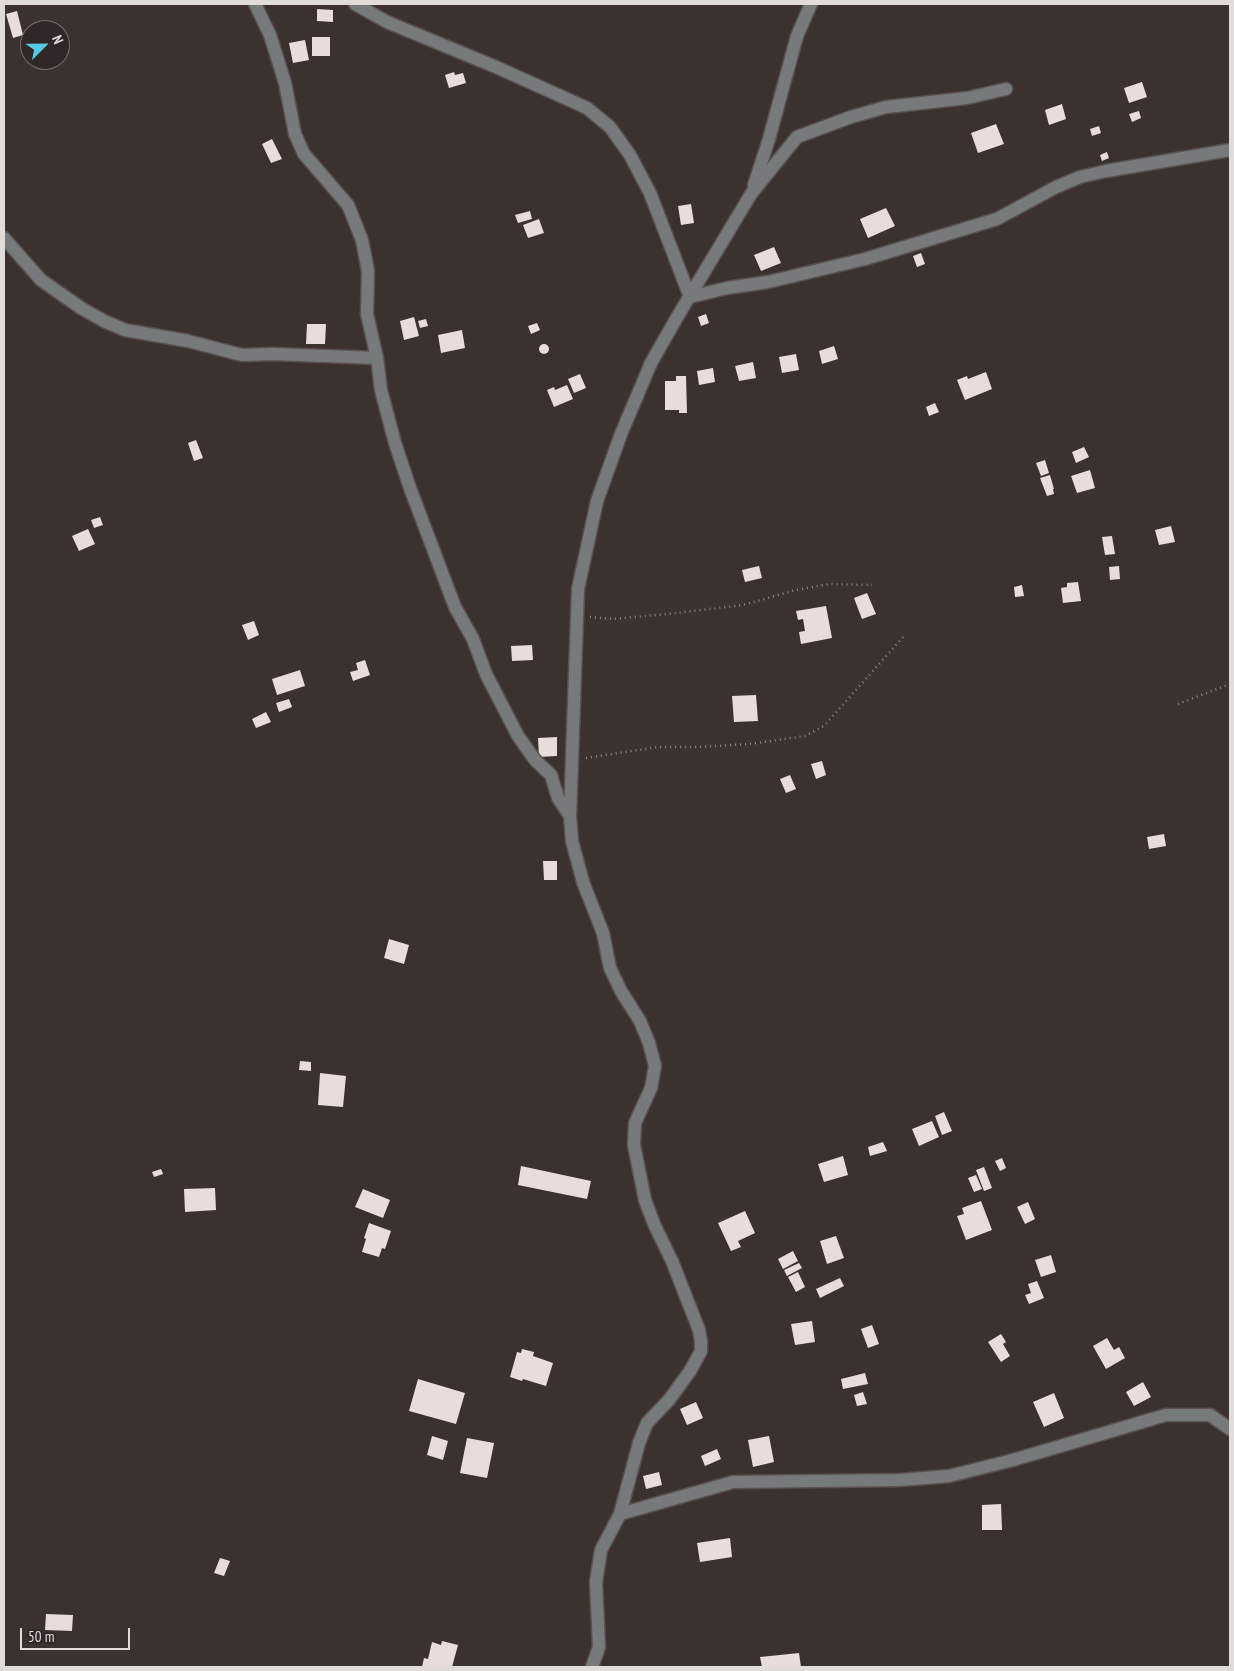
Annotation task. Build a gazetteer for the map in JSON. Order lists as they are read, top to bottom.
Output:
{
  "scale_bar": "50 m",
  "north": "top right"
}
